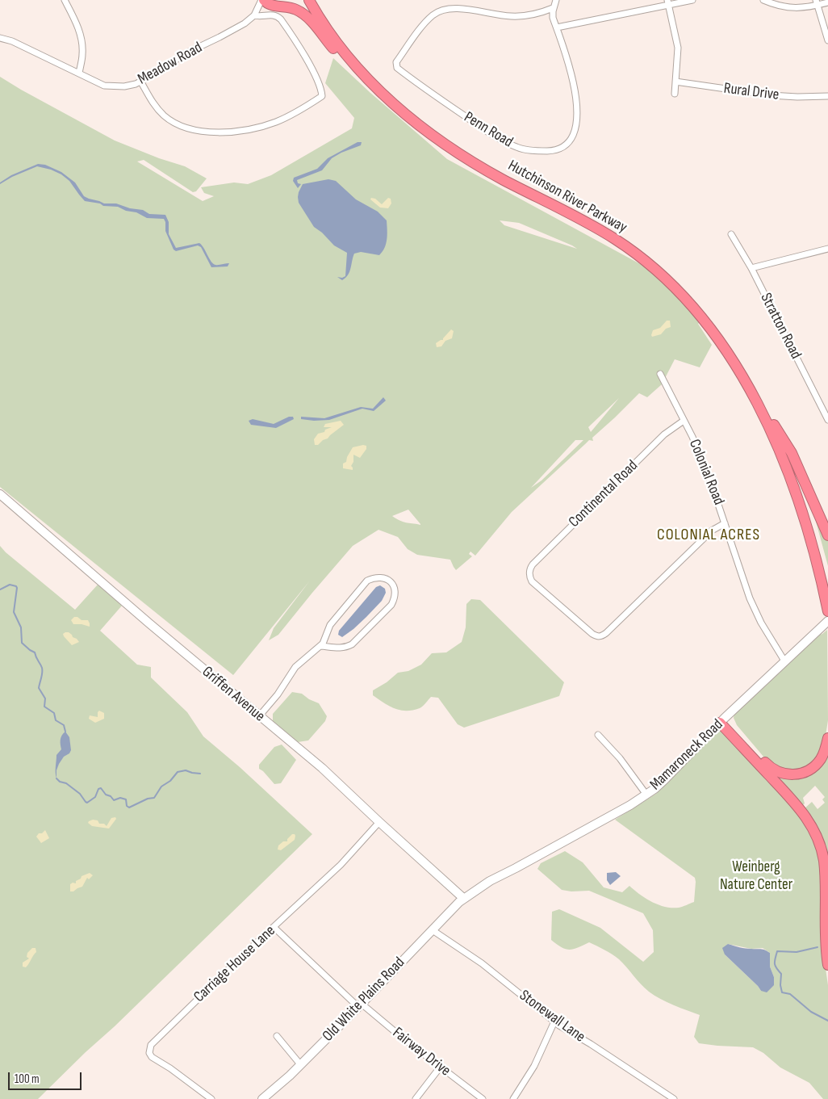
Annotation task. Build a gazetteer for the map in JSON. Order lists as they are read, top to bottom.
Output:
{
  "streets": {
    "highway": ["Hutchinson River Parkway"],
    "street": [
      "Meadow Road",
      "Rural Drive",
      "Penn Road",
      "Stratton Road",
      "Colonial Road",
      "Continental Road",
      "Griffen Avenue",
      "Mamaroneck Road",
      "Carriage House Lane",
      "Old White Plains Road",
      "Stonewall Lane",
      "Fairway Drive"
    ]
  },
  "crossings": [
    ["Colonial Road", "Continental Road"],
    ["Colonial Road", "Mamaroneck Road"],
    ["Griffen Avenue", "Mamaroneck Road"],
    ["Griffen Avenue", "Carriage House Lane"],
    ["Griffen Avenue", "Old White Plains Road"],
    ["Mamaroneck Road", "Old White Plains Road"],
    ["Carriage House Lane", "Fairway Drive"],
    ["Old White Plains Road", "Stonewall Lane"],
    ["Old White Plains Road", "Fairway Drive"]
  ],
  "districts": ["COLONIAL ACRES"],
  "parks": ["Weinberg Nature Center"],
  "scale_bar": "100 m"
}
